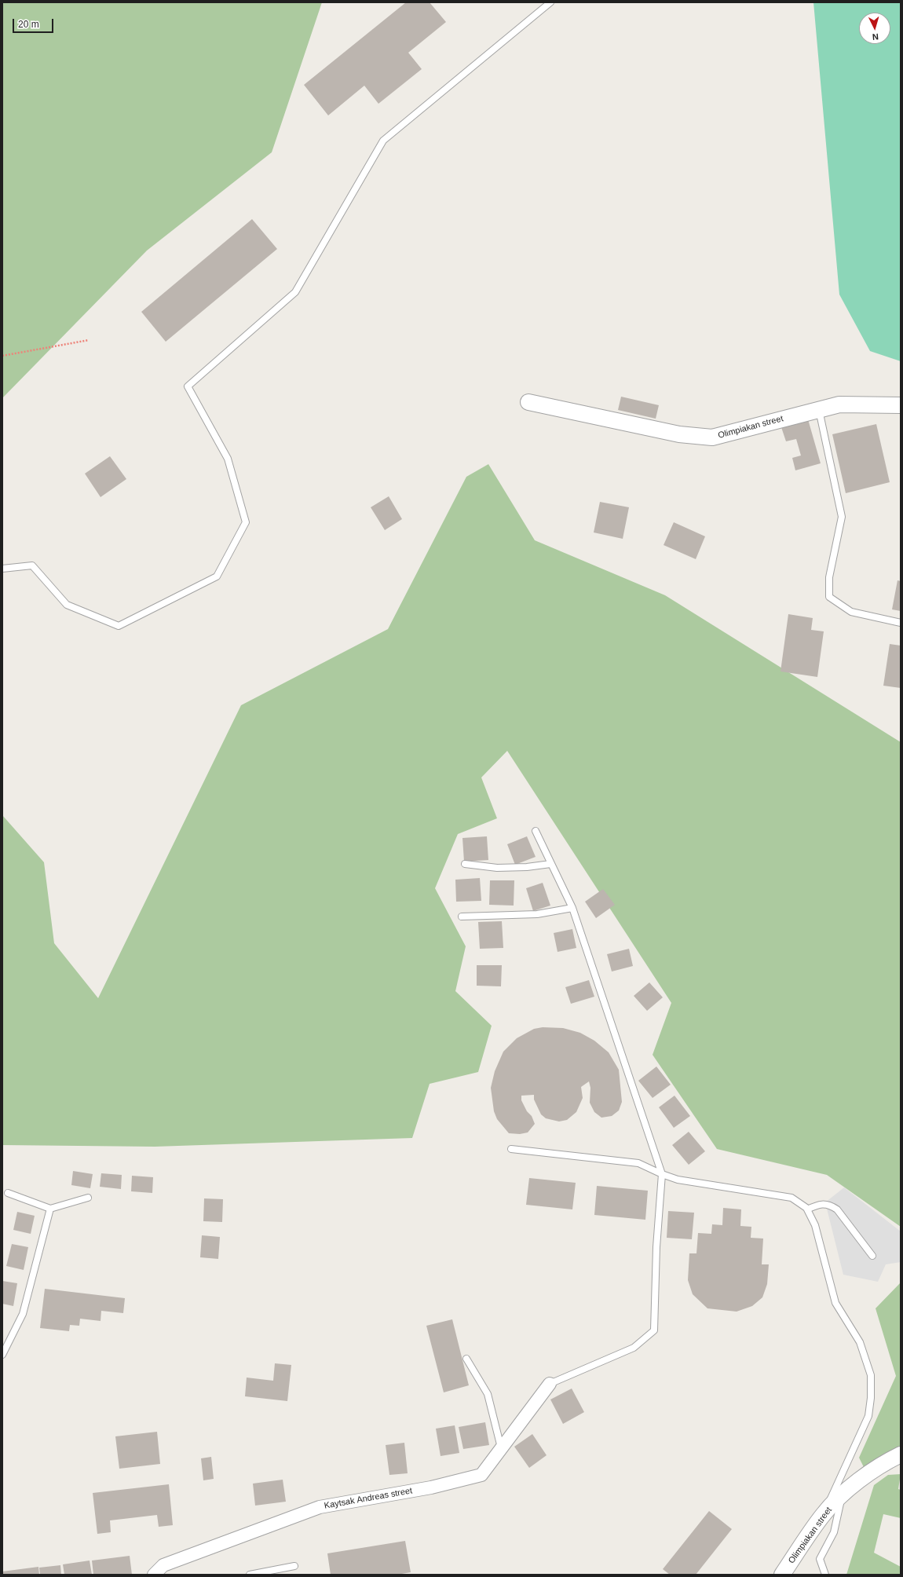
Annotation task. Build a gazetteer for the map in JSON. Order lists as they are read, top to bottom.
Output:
{
  "streets": {
    "street": ["Olimpiakan street", "Kaytsak Andreas street"]
  },
  "scale_bar": "20 m",
  "north": "bottom"
}
